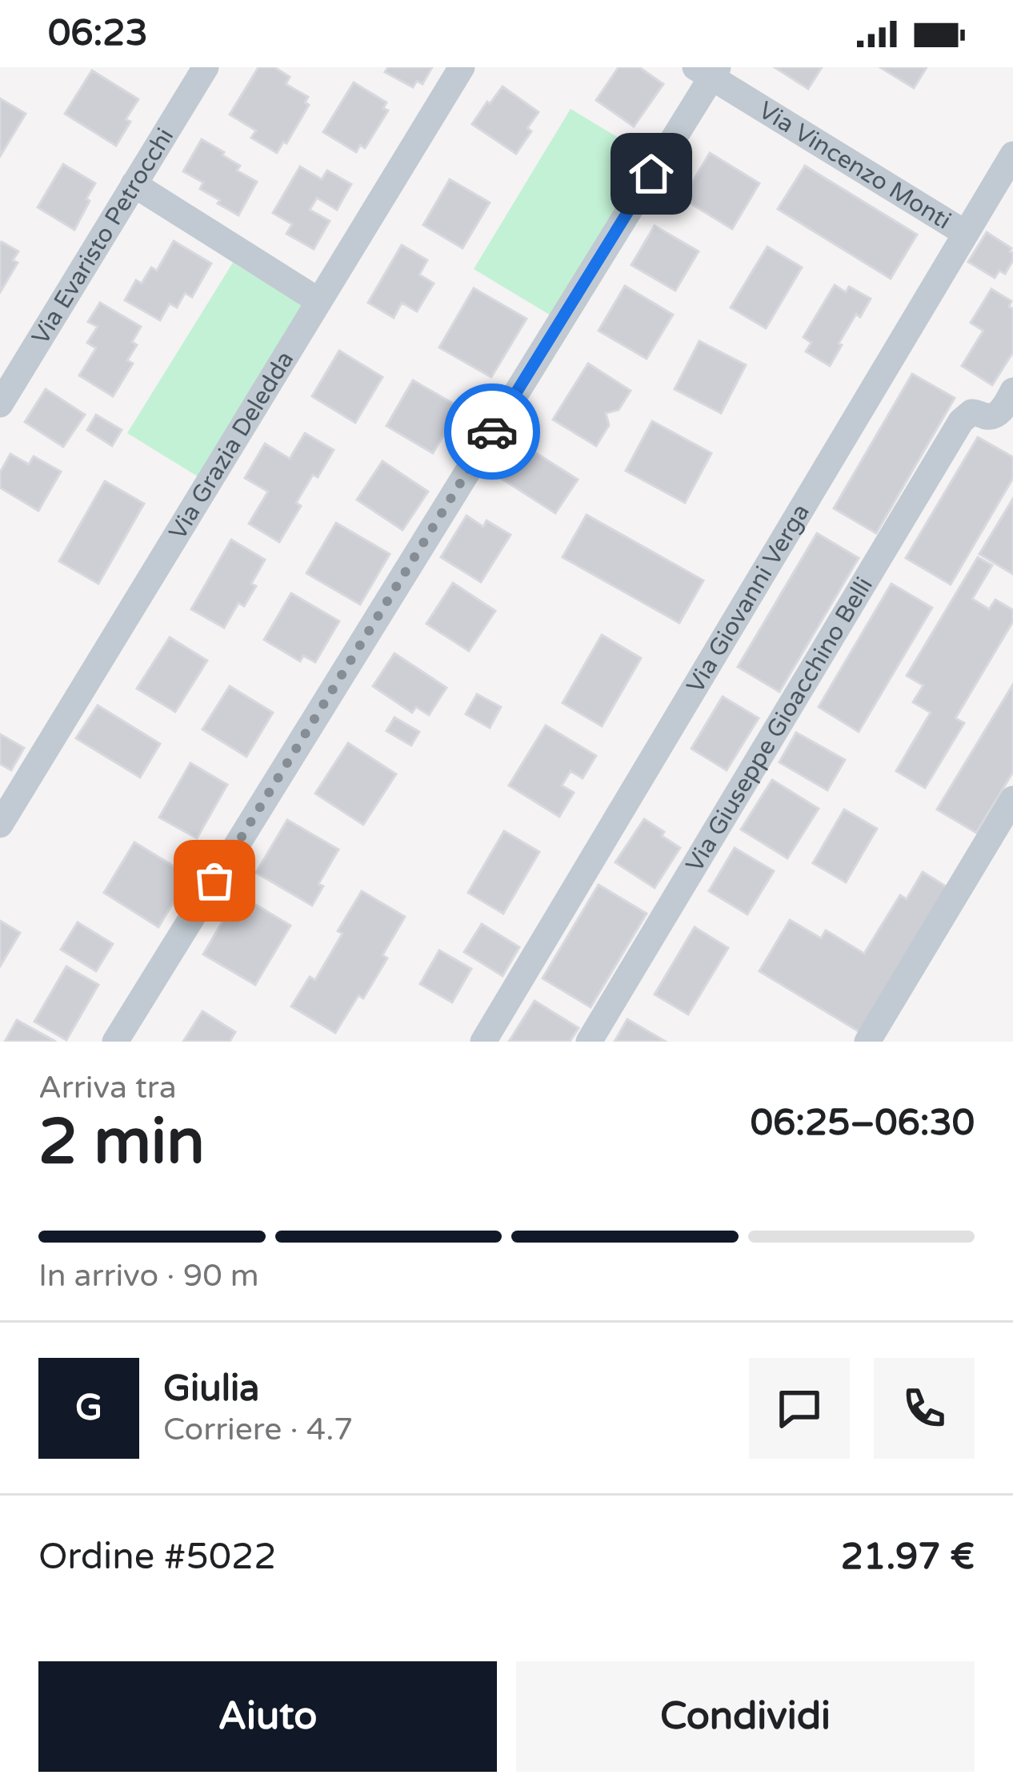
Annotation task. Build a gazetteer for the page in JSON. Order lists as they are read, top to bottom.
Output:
{
  "streets": {
    "street": [
      "Via Vincenzo Monti",
      "Via Evaristo Petrocchi",
      "Via Grazia Deledda",
      "Via Giovanni Verga",
      "Via Giuseppe Gioacchino Belli"
    ]
  },
  "crossings": [
    ["Via Vincenzo Monti", "Via Giovanni Verga"]
  ],
  "page": {
    "status": "06:23",
    "heading": ["2 min", "Arriva tra", "06:25–06:30"],
    "panel": [
      "Giulia",
      "Corriere · 4.7",
      "Ordine #5022",
      "21.97 €"
    ],
    "bar": "In arrivo · 90 m",
    "round": "G",
    "buttons": ["Aiuto", "Condividi"]
  }
}
